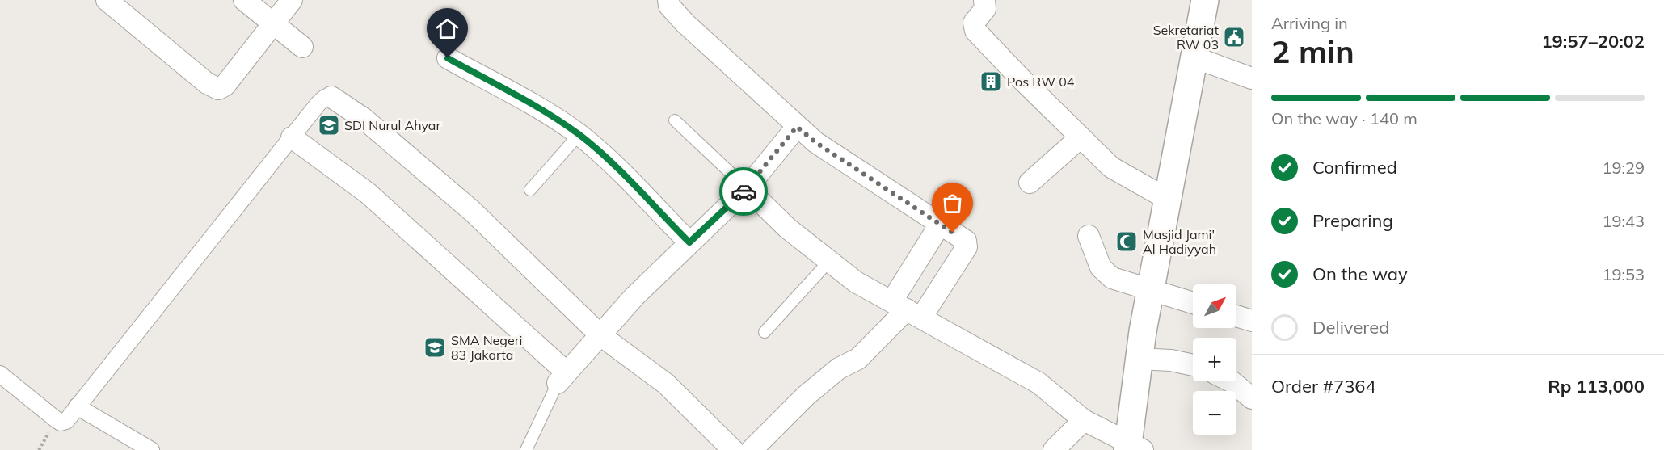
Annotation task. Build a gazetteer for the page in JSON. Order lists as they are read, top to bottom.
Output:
{
  "places": {
    "public building": ["Sekretariat RW 03"],
    "building": ["Pos RW 04"],
    "school or university": ["SDI Nurul Ahyar", "SMA Negeri 83 Jakarta"],
    "mosque": ["Masjid Jami' Al Hadiyyah"]
  },
  "north": "top right",
  "page": {
    "heading": ["2 min", "Arriving in", "19:57–20:02"],
    "panel": ["Order #7364", "Rp 113,000"],
    "bar": "On the way · 140 m",
    "list": [
      ["Confirmed", "19:29"],
      ["Preparing", "19:43"],
      ["On the way", "19:53"],
      "Delivered"
    ],
    "map_buttons": ["+", "−"]
  }
}
